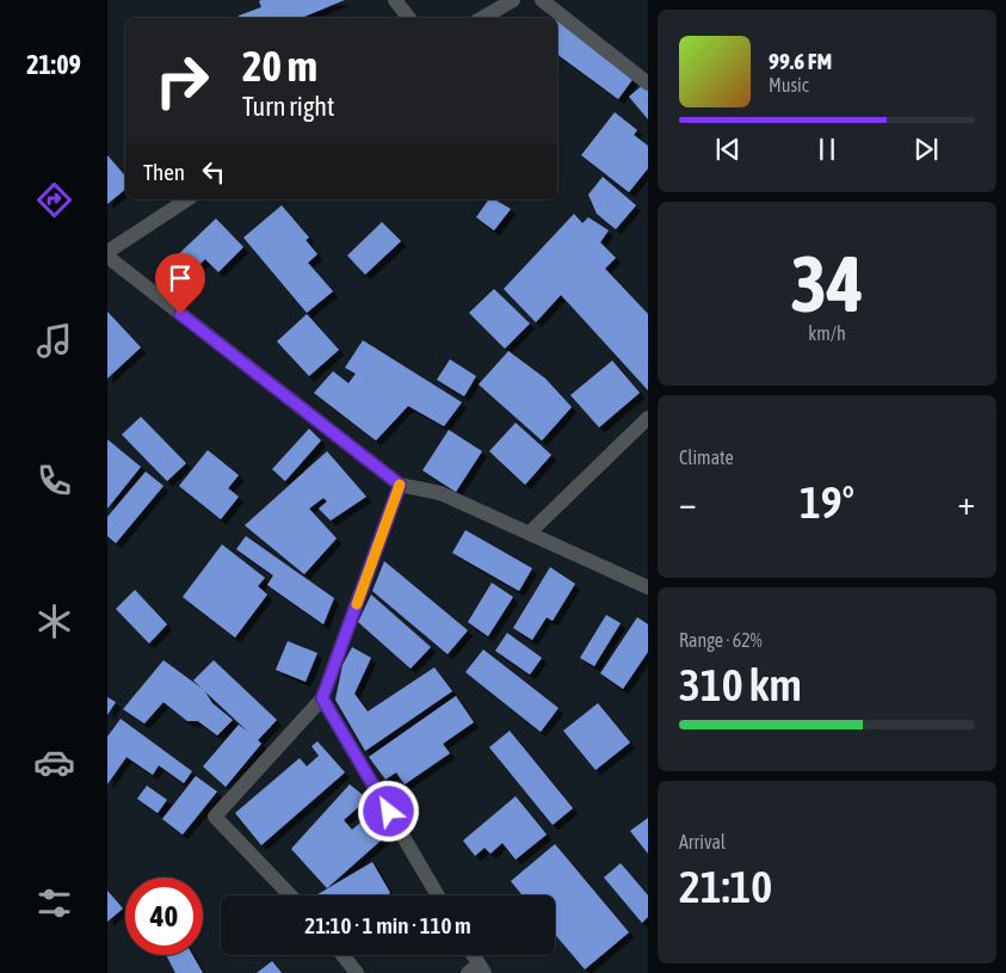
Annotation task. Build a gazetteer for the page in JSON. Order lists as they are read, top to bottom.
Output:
{
  "page": {
    "tabs": "21:09",
    "turn": ["20 m", "Turn right"],
    "song": ["99.6 FM", "Music"],
    "then": "Then",
    "tile": [
      ["34", "km/h"],
      "Climate",
      ["Range · 62%", "310 km"],
      ["Arrival", "21:10"]
    ],
    "heat": ["−", "19°", "+"],
    "limit": "40",
    "trip": "21:10 · 1 min · 110 m"
  }
}
